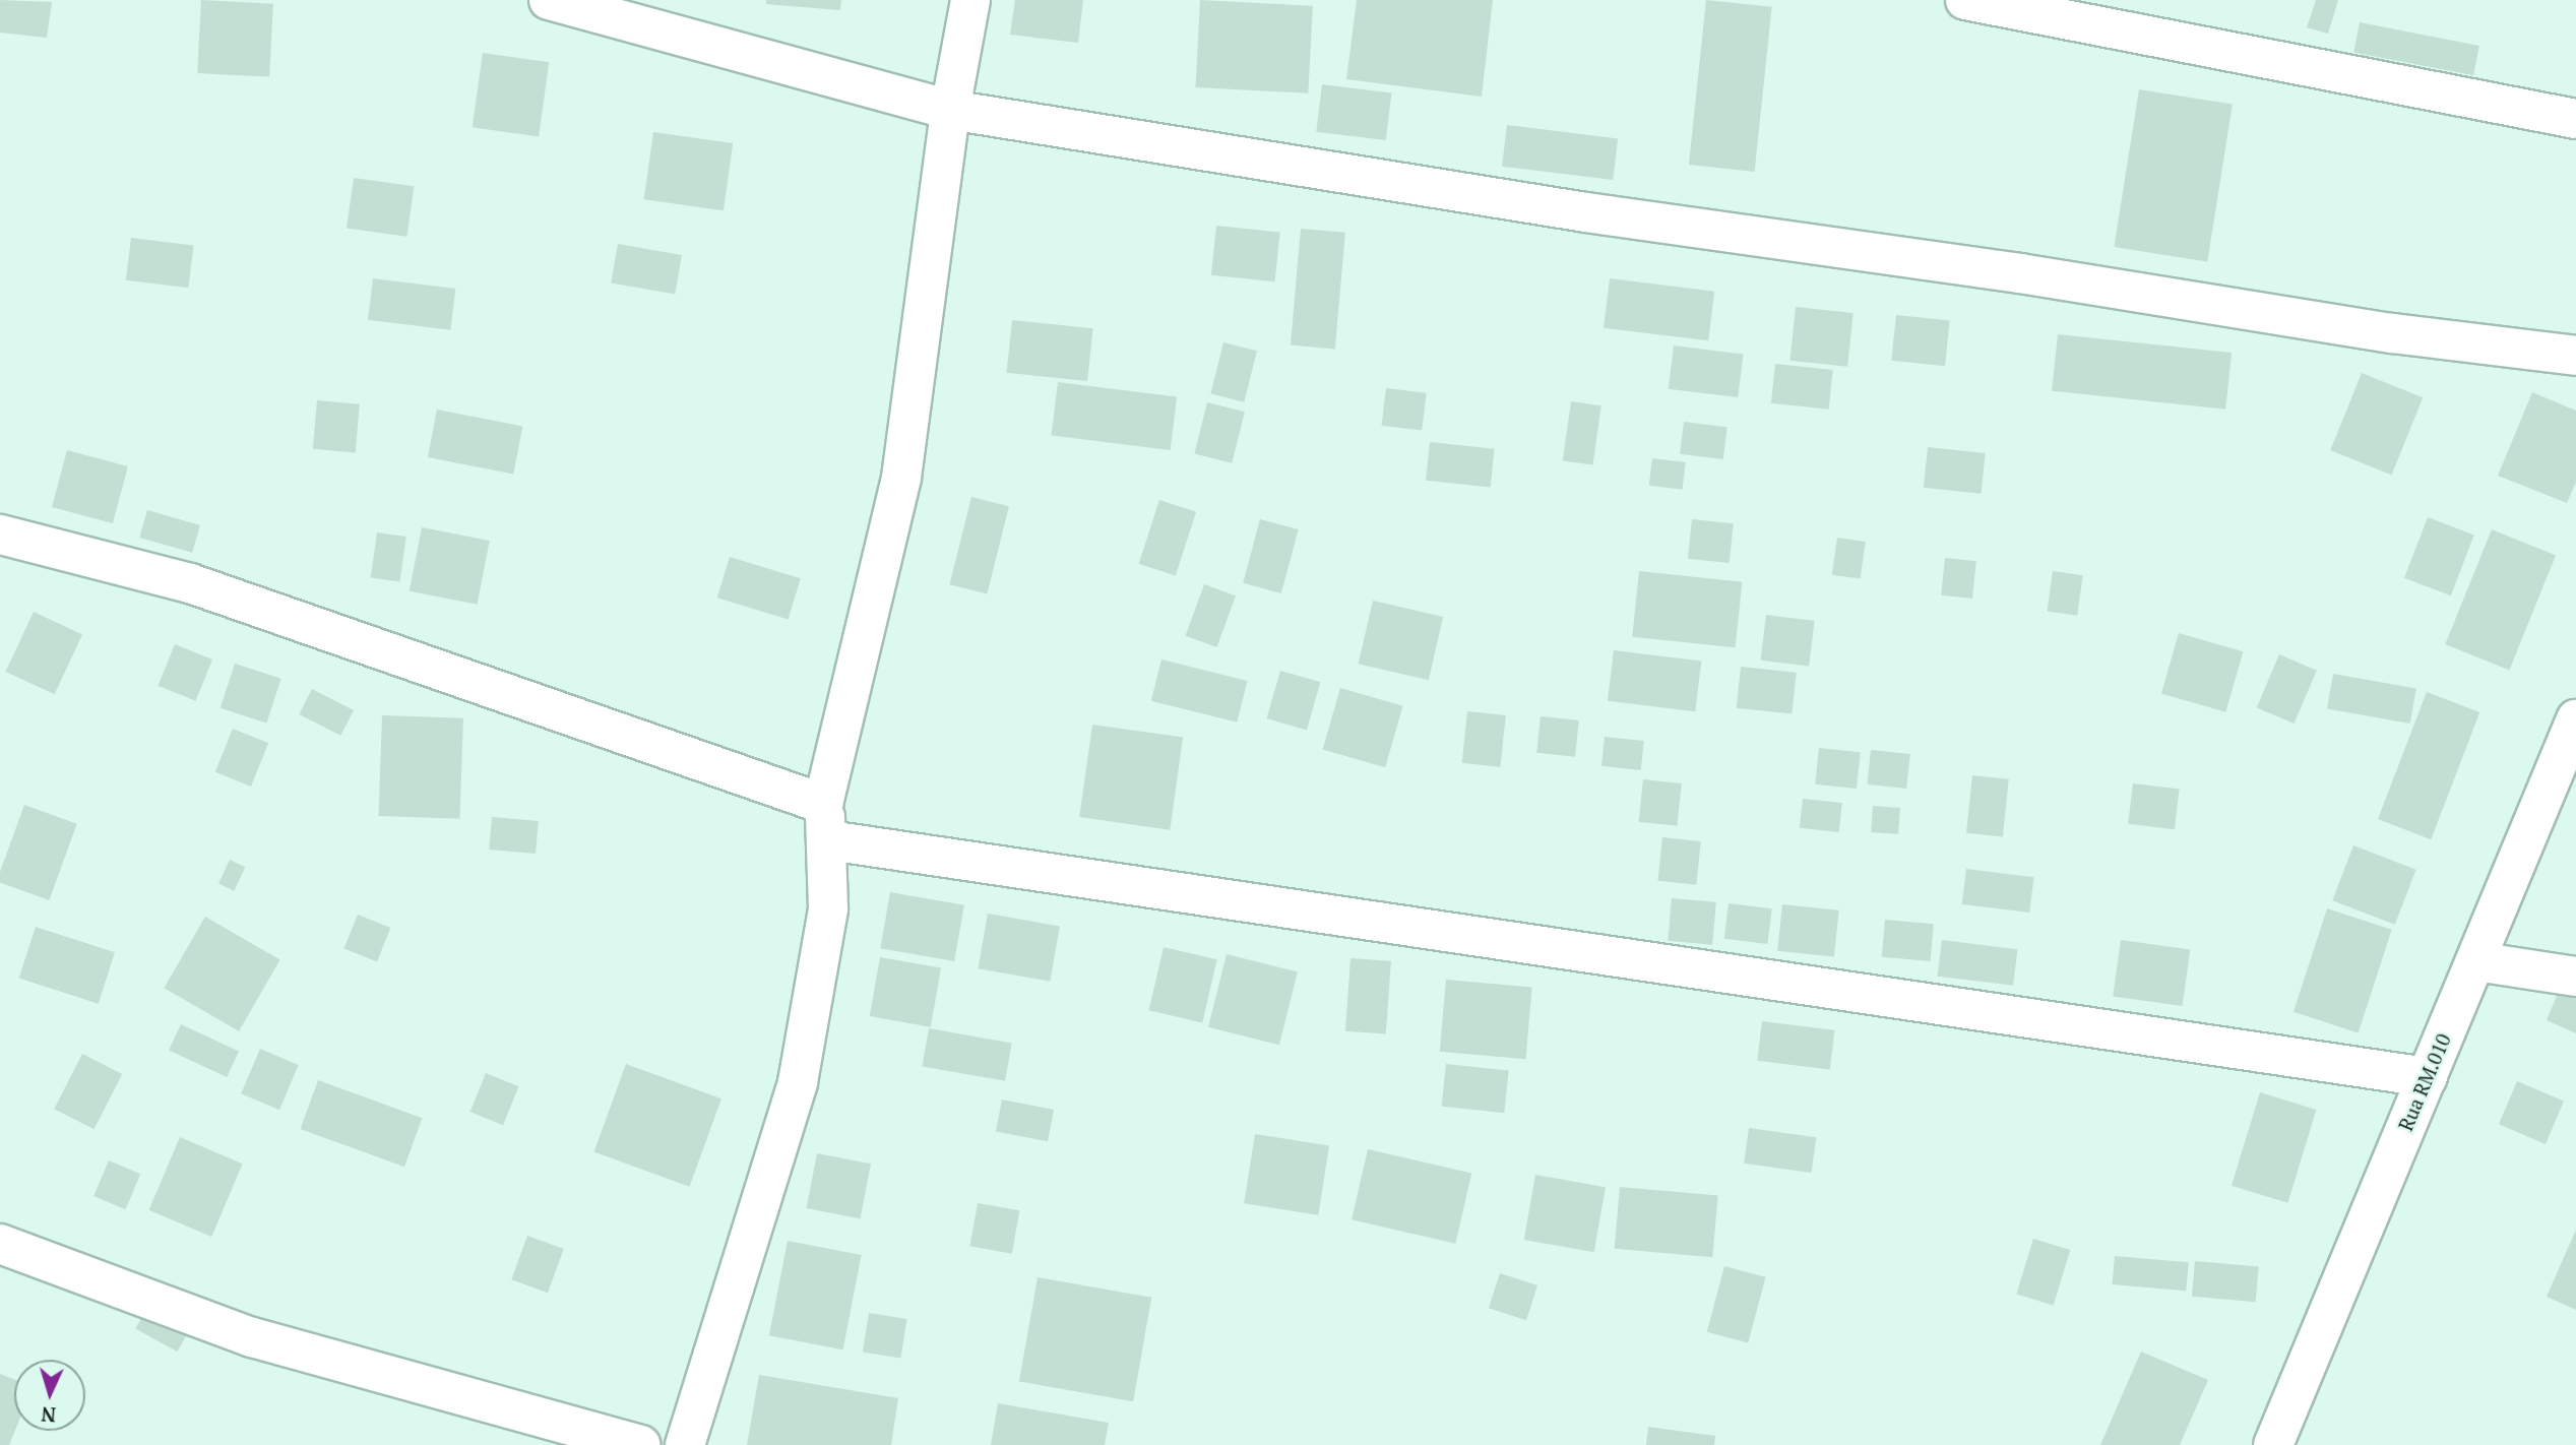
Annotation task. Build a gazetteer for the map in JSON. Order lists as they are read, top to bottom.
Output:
{
  "streets": {
    "street": ["Rua RM.010"]
  },
  "north": "bottom"
}
